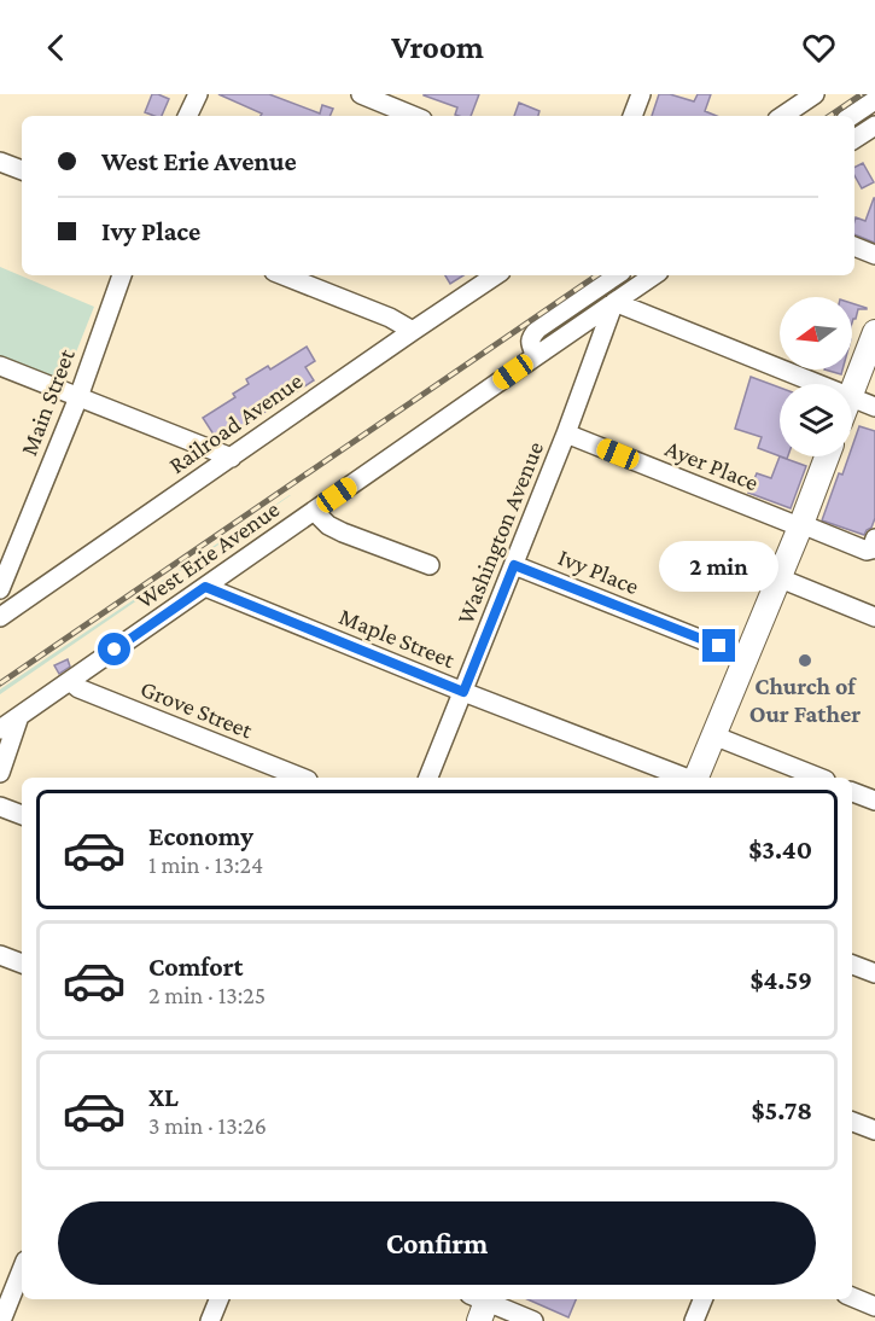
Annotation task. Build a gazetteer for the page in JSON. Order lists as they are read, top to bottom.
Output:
{
  "streets": {
    "street": [
      "Main Street",
      "Railroad Avenue",
      "Ayer Place",
      "Washington Avenue",
      "West Erie Avenue",
      "Ivy Place",
      "Maple Street",
      "Grove Street"
    ]
  },
  "crossings": [
    ["Ayer Place", "Washington Avenue"],
    ["Washington Avenue", "West Erie Avenue"],
    ["Washington Avenue", "Ivy Place"],
    ["Washington Avenue", "Maple Street"],
    ["West Erie Avenue", "Maple Street"],
    ["West Erie Avenue", "Grove Street"]
  ],
  "places": ["Church of Our Father"],
  "north": "left",
  "page": {
    "header": "Vroom",
    "banner": ["West Erie Avenue", "Ivy Place"],
    "bubble": "2 min",
    "list": [
      {
        "name": "Economy",
        "note": "1 min · 13:24",
        "value": "$3.40"
      },
      {
        "name": "Comfort",
        "note": "2 min · 13:25",
        "value": "$4.59"
      },
      {
        "name": "XL",
        "note": "3 min · 13:26",
        "value": "$5.78"
      }
    ],
    "buttons": "Confirm"
  }
}
